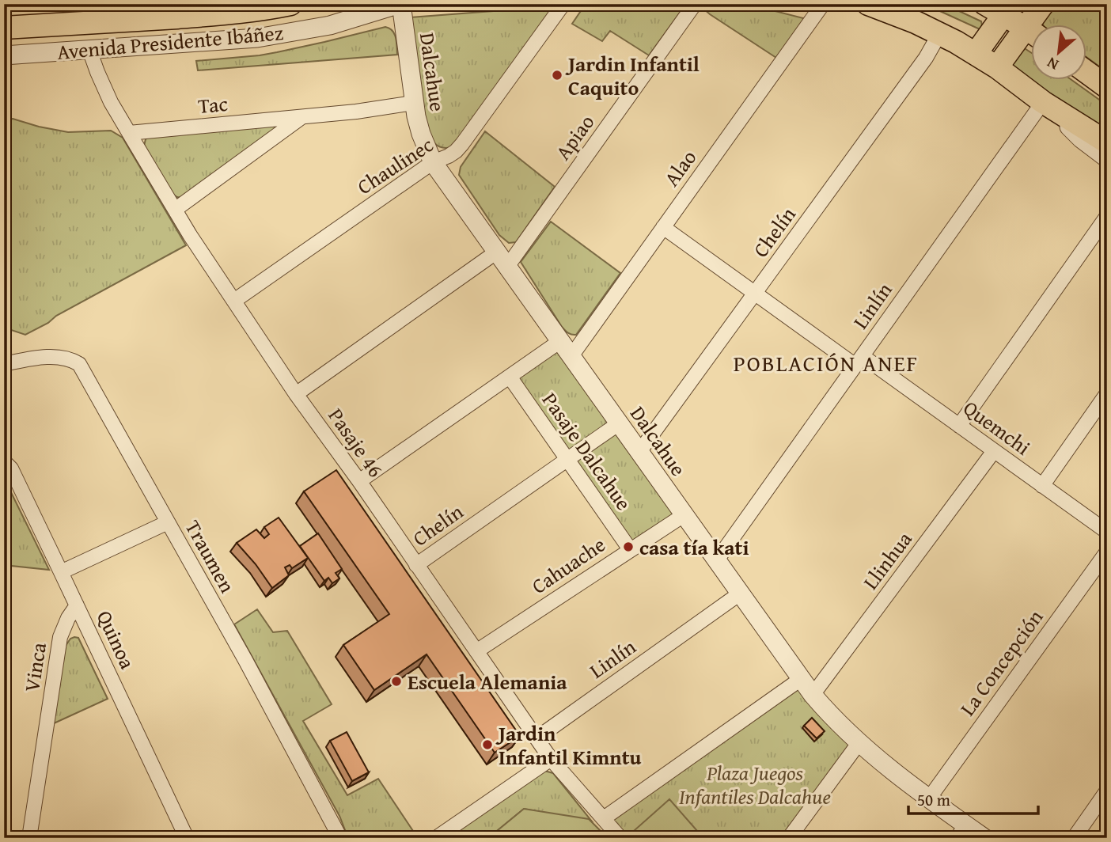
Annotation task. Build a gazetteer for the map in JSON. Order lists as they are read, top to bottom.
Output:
{
  "streets": {
    "main road": ["Avenida Presidente Ibáñez"],
    "street": [
      "Dalcahue",
      "Tac",
      "Apiao",
      "Chaulinec",
      "Alao",
      "Chelín",
      "Linlín",
      "Quemchi",
      "Pasaje 46",
      "Pasaje Dalcahue",
      "Traumen",
      "Llinhua",
      "Cahuache",
      "Quinoa",
      "La Concepción",
      "Vinca"
    ]
  },
  "crossings": [
    ["Avenida Presidente Ibáñez", "Dalcahue"],
    ["Avenida Presidente Ibáñez", "Pasaje 46"],
    ["Dalcahue", "Tac"],
    ["Dalcahue", "Apiao"],
    ["Dalcahue", "Chaulinec"],
    ["Dalcahue", "Alao"],
    ["Dalcahue", "Chelín"],
    ["Dalcahue", "Linlín"],
    ["Dalcahue", "Llinhua"],
    ["Dalcahue", "Cahuache"],
    ["Dalcahue", "La Concepción"],
    ["Tac", "Pasaje 46"],
    ["Chaulinec", "Pasaje 46"],
    ["Alao", "Quemchi"],
    ["Alao", "Pasaje 46"],
    ["Alao", "Pasaje Dalcahue"],
    ["Chelín", "Quemchi"],
    ["Chelín", "Pasaje 46"],
    ["Chelín", "Pasaje Dalcahue"],
    ["Linlín", "Quemchi"],
    ["Linlín", "Pasaje 46"],
    ["Quemchi", "Llinhua"],
    ["Pasaje 46", "Cahuache"],
    ["Pasaje Dalcahue", "Cahuache"],
    ["Quinoa", "Vinca"]
  ],
  "districts": ["POBLACIÓN ANEF"],
  "parks": ["Plaza Juegos Infantiles Dalcahue"],
  "places": [
    "Jardin Infantil Caquito",
    "casa tía kati",
    "Escuela Alemania",
    "Jardin Infantil Kimntu"
  ],
  "scale_bar": "50 m",
  "north": "bottom left"
}
